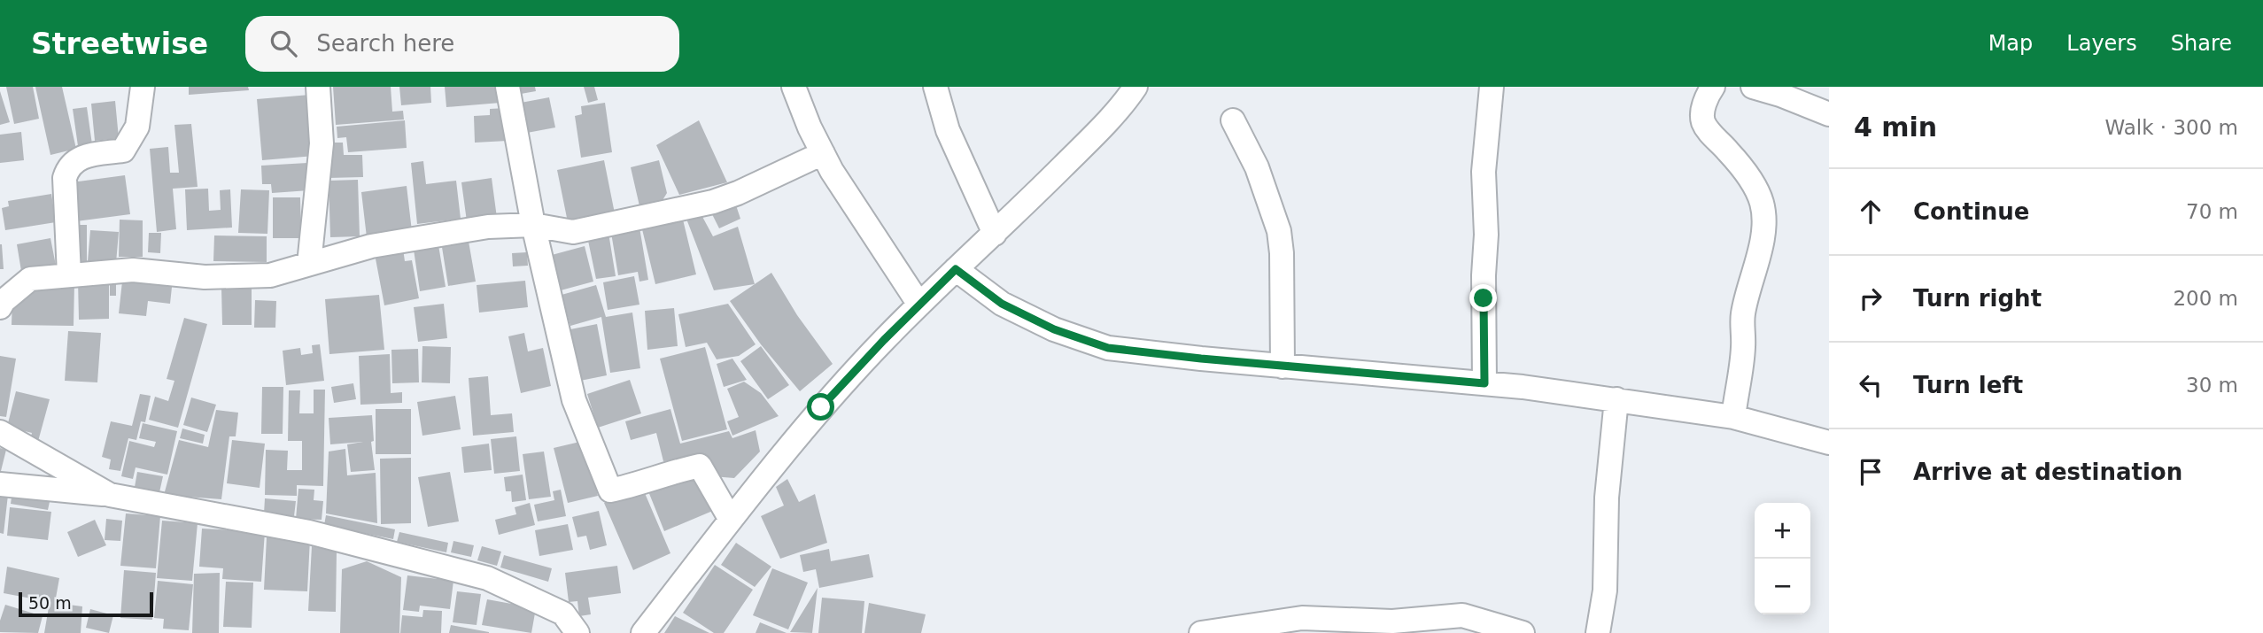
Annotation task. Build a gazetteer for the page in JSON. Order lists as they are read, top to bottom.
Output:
{
  "scale_bar": "50 m",
  "page": {
    "header": "Streetwise",
    "search": "Search here",
    "nav": ["Map", "Layers", "Share"],
    "heading": ["4 min", "Walk · 300 m"],
    "list": [
      ["Continue", "70 m"],
      ["Turn right", "200 m"],
      ["Turn left", "30 m"],
      "Arrive at destination"
    ],
    "map_buttons": ["+", "−"],
    "scale": "50 m"
  }
}
